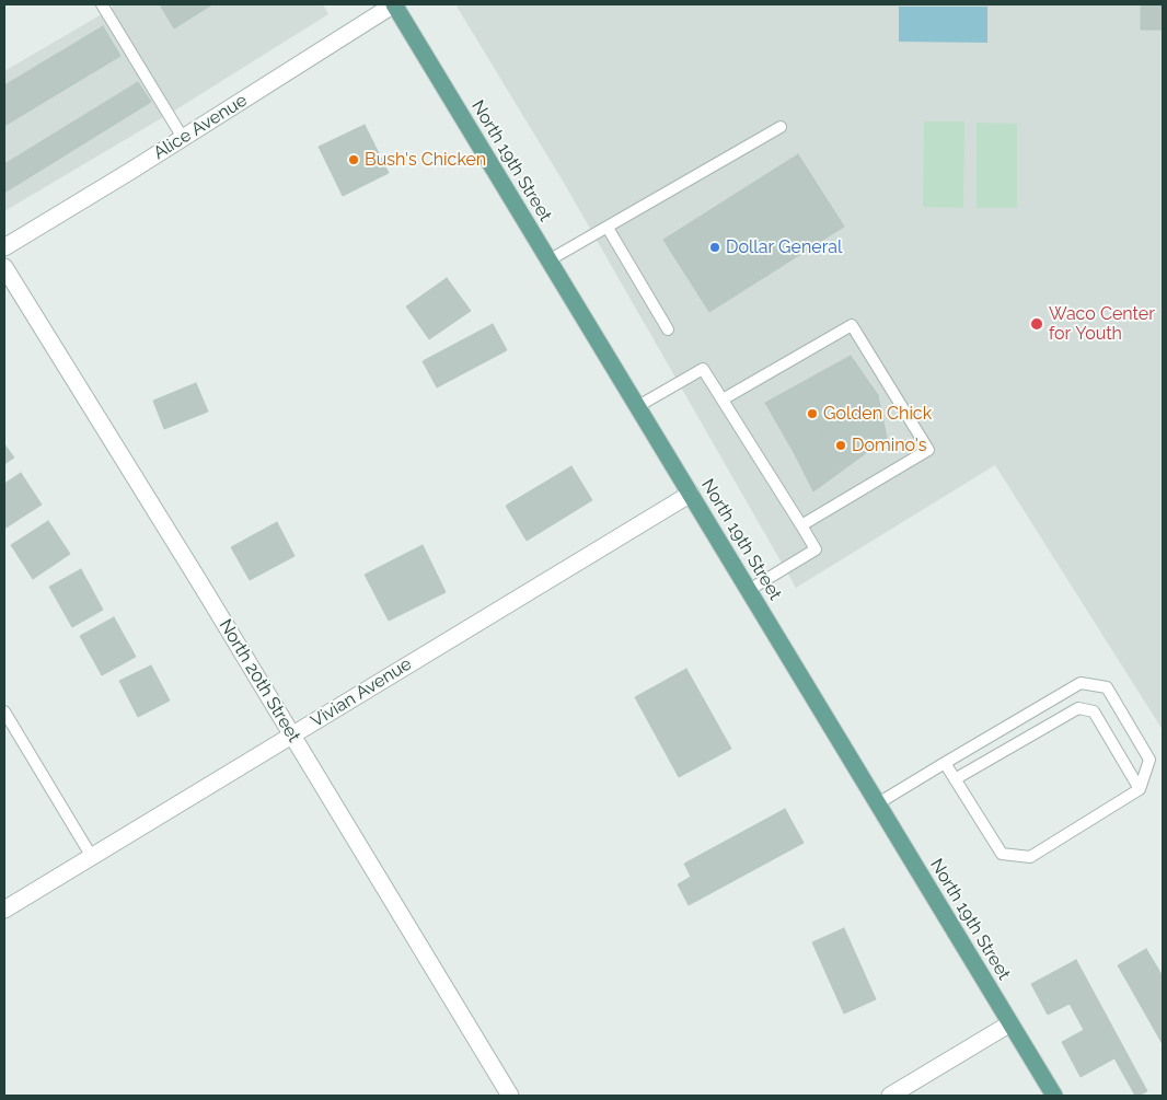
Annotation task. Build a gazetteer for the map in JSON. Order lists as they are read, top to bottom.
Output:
{
  "streets": {
    "main road": ["North 19th Street"],
    "street": ["Alice Avenue", "North 20th Street", "Vivian Avenue"]
  },
  "crossings": [
    ["Alice Avenue", "North 19th Street"],
    ["North 19th Street", "Vivian Avenue"],
    ["North 20th Street", "Vivian Avenue"]
  ],
  "places": [
    "Bush's Chicken",
    "Dollar General",
    "Waco Center for Youth",
    "Golden Chick",
    "Domino's"
  ]
}
